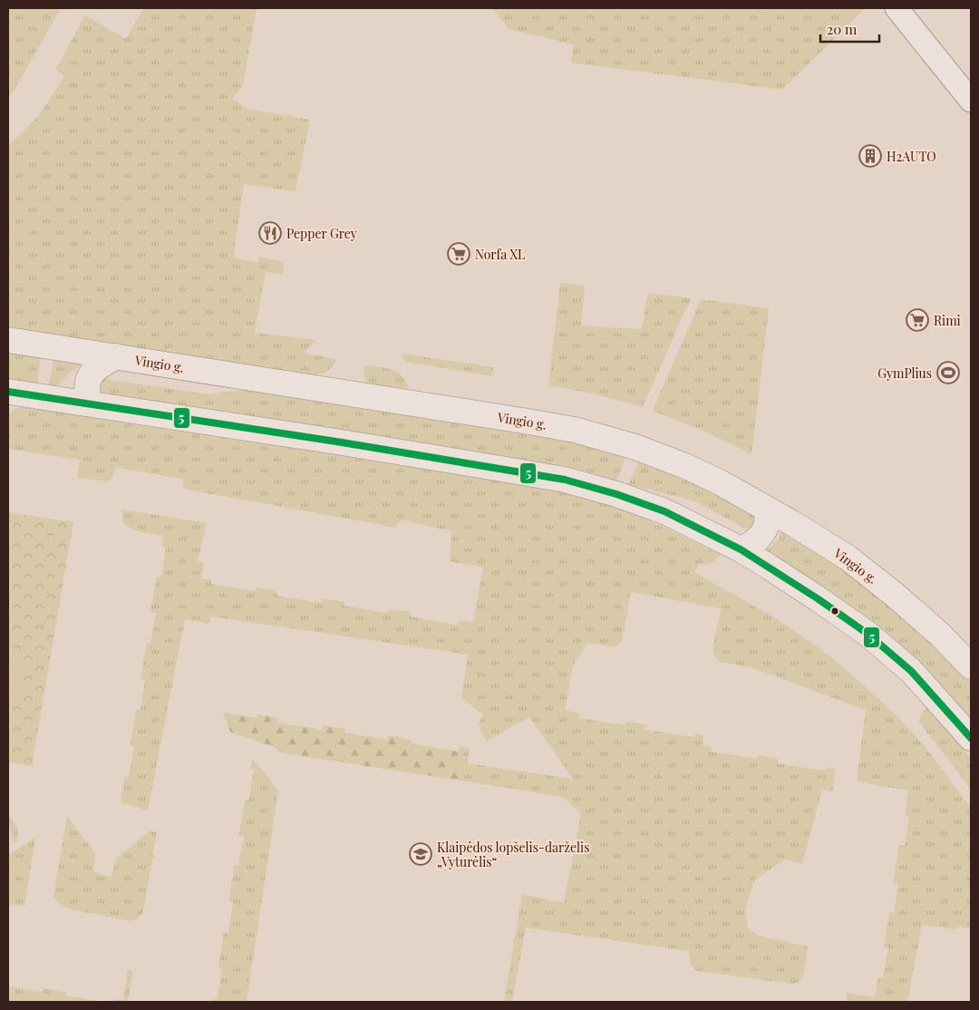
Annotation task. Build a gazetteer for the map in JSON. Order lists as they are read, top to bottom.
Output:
{
  "streets": {
    "main road": ["Vingio g."]
  },
  "places": {
    "building": ["H2AUTO"],
    "restaurant": ["Pepper Grey"],
    "supermarket": ["Norfa XL", "Rimi"],
    "sports": ["GymPlius"],
    "school or university": ["Klaipėdos lopšelis-darželis „Vyturėlis“"]
  },
  "lines": ["transit line 5"],
  "scale_bar": "20 m"
}
